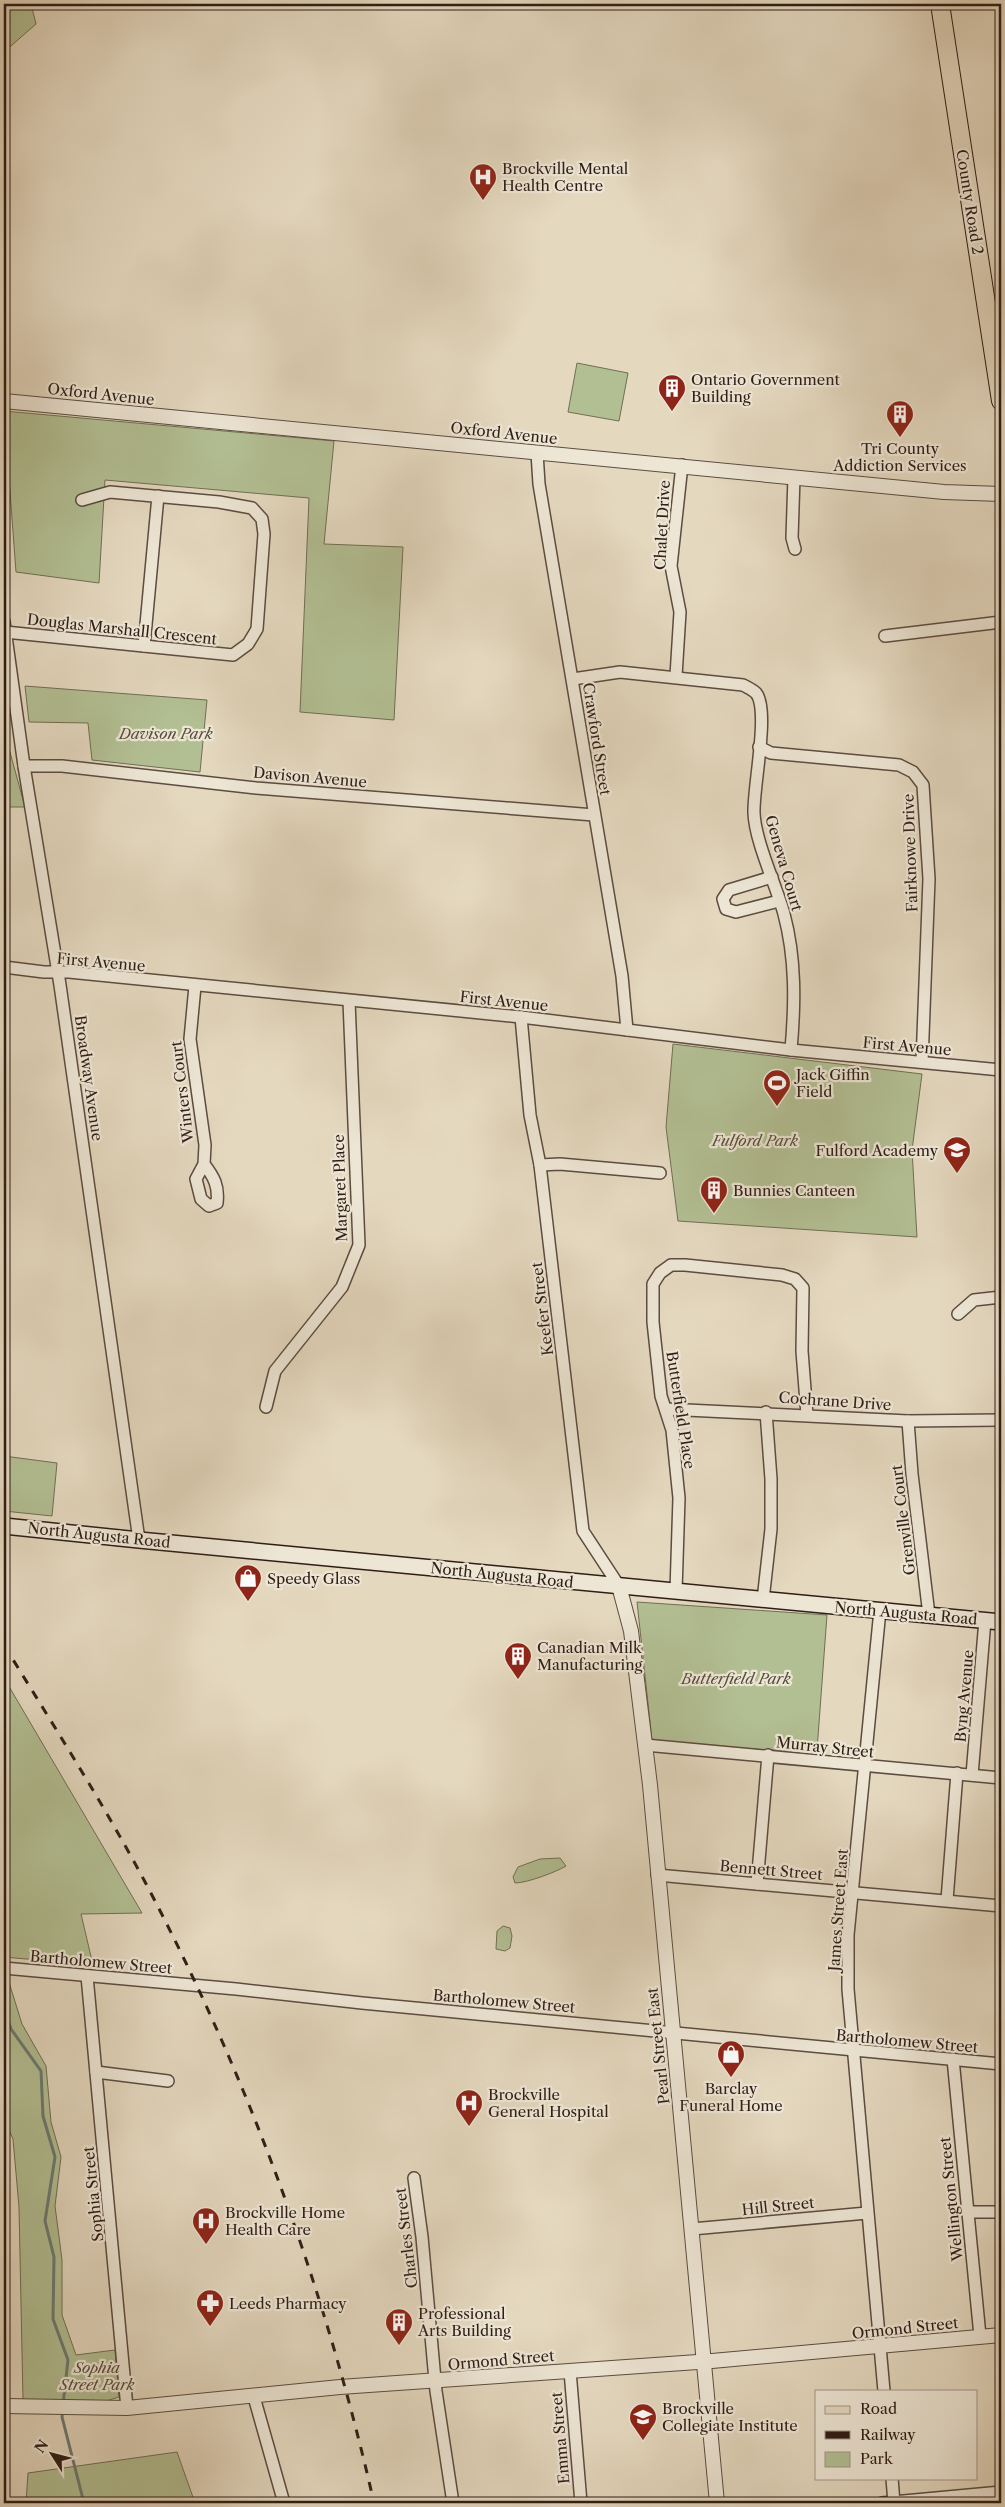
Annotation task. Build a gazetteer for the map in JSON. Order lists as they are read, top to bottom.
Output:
{
  "streets": {
    "main road": ["County Road 2", "North Augusta Road"],
    "street": [
      "Oxford Avenue",
      "Chalet Drive",
      "Douglas Marshall Crescent",
      "Crawford Street",
      "Davison Avenue",
      "Fairknowe Drive",
      "Geneva Court",
      "First Avenue",
      "Broadway Avenue",
      "Winters Court",
      "Margaret Place",
      "Keefer Street",
      "Cochrane Drive",
      "Butterfield Place",
      "Grenville Court",
      "Byng Avenue",
      "Murray Street",
      "Bennett Street",
      "James Street East",
      "Bartholomew Street",
      "Pearl Street East",
      "Sophia Street",
      "Wellington Street",
      "Hill Street",
      "Charles Street",
      "Ormond Street",
      "Emma Street"
    ]
  },
  "crossings": [
    ["Oxford Avenue", "Chalet Drive"],
    ["Oxford Avenue", "Crawford Street"],
    ["Chalet Drive", "Geneva Court"],
    ["Douglas Marshall Crescent", "Broadway Avenue"],
    ["Crawford Street", "Davison Avenue"],
    ["Crawford Street", "Geneva Court"],
    ["Crawford Street", "First Avenue"],
    ["Davison Avenue", "Broadway Avenue"],
    ["Fairknowe Drive", "Geneva Court"],
    ["Fairknowe Drive", "First Avenue"],
    ["Geneva Court", "First Avenue"],
    ["First Avenue", "Broadway Avenue"],
    ["First Avenue", "Winters Court"],
    ["First Avenue", "Margaret Place"],
    ["First Avenue", "Keefer Street"],
    ["Broadway Avenue", "North Augusta Road"],
    ["Keefer Street", "North Augusta Road"],
    ["Keefer Street", "Pearl Street East"],
    ["Cochrane Drive", "Butterfield Place"],
    ["Cochrane Drive", "Grenville Court"],
    ["Butterfield Place", "North Augusta Road"],
    ["Grenville Court", "North Augusta Road"],
    ["North Augusta Road", "Byng Avenue"],
    ["North Augusta Road", "James Street East"],
    ["North Augusta Road", "Pearl Street East"],
    ["Byng Avenue", "Murray Street"],
    ["Murray Street", "James Street East"],
    ["Murray Street", "Pearl Street East"],
    ["Bennett Street", "James Street East"],
    ["Bennett Street", "Pearl Street East"],
    ["James Street East", "Bartholomew Street"],
    ["James Street East", "Hill Street"],
    ["James Street East", "Ormond Street"],
    ["Bartholomew Street", "Pearl Street East"],
    ["Bartholomew Street", "Sophia Street"],
    ["Bartholomew Street", "Wellington Street"],
    ["Pearl Street East", "Hill Street"],
    ["Pearl Street East", "Ormond Street"],
    ["Sophia Street", "Ormond Street"],
    ["Wellington Street", "Ormond Street"],
    ["Charles Street", "Ormond Street"],
    ["Ormond Street", "Emma Street"]
  ],
  "parks": [
    "Davison Park",
    "Fulford Park",
    "Butterfield Park",
    "Sophia Street Park"
  ],
  "places": {
    "hospital": ["Brockville Mental Health Centre", "Brockville General Hospital", "Brockville Home Health Care"],
    "building": [
      "Ontario Government Building",
      "Tri County Addiction Services",
      "Bunnies Canteen",
      "Canadian Milk Manufacturing",
      "Professional Arts Building"
    ],
    "sports": ["Jack Giffin Field"],
    "school or university": ["Fulford Academy", "Brockville Collegiate Institute"],
    "shop": ["Speedy Glass", "Barclay Funeral Home"],
    "pharmacy": ["Leeds Pharmacy"]
  },
  "legend": ["Road", "Railway", "Park"],
  "north": "top left"
}
